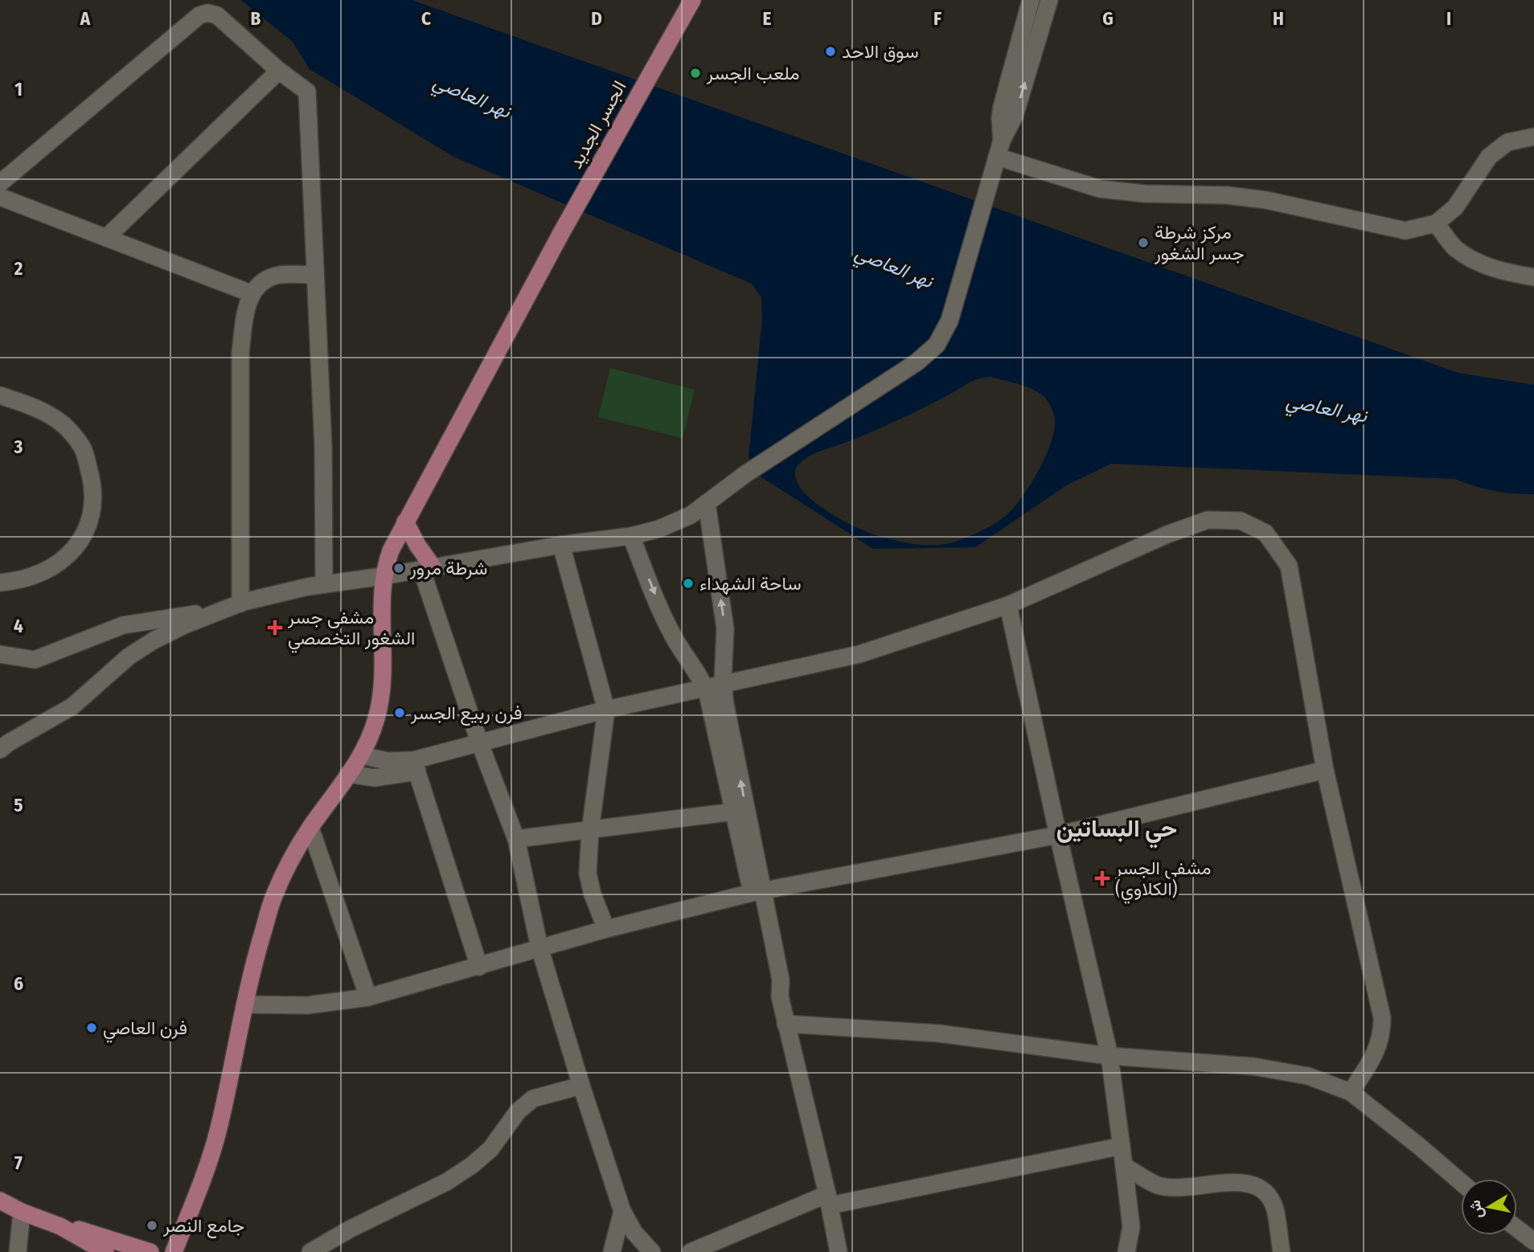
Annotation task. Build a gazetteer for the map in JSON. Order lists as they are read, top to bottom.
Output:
{
  "streets": {
    "main road": ["الجسر الجديد"]
  },
  "districts": ["حي البساتين"],
  "water": ["نهر العاصي"],
  "places": {
    "other": [
      "سوق الاحد",
      "ملعب الجسر",
      "مركز شرطة جسر الشغور",
      "شرطة مرور",
      "ساحة الشهداء",
      "فرن ربيع الجسر",
      "فرن العاصي",
      "جامع النصر"
    ],
    "health": ["مشفى جسر الشغور التخصصي", "مشفى الجسر (الكلاوي)"]
  },
  "north": "left",
  "grid": {
    "columns": [
      "A",
      "B",
      "C",
      "D",
      "E",
      "F",
      "G",
      "H",
      "I"
    ],
    "rows": [
      "1",
      "2",
      "3",
      "4",
      "5",
      "6",
      "7"
    ]
  }
}
